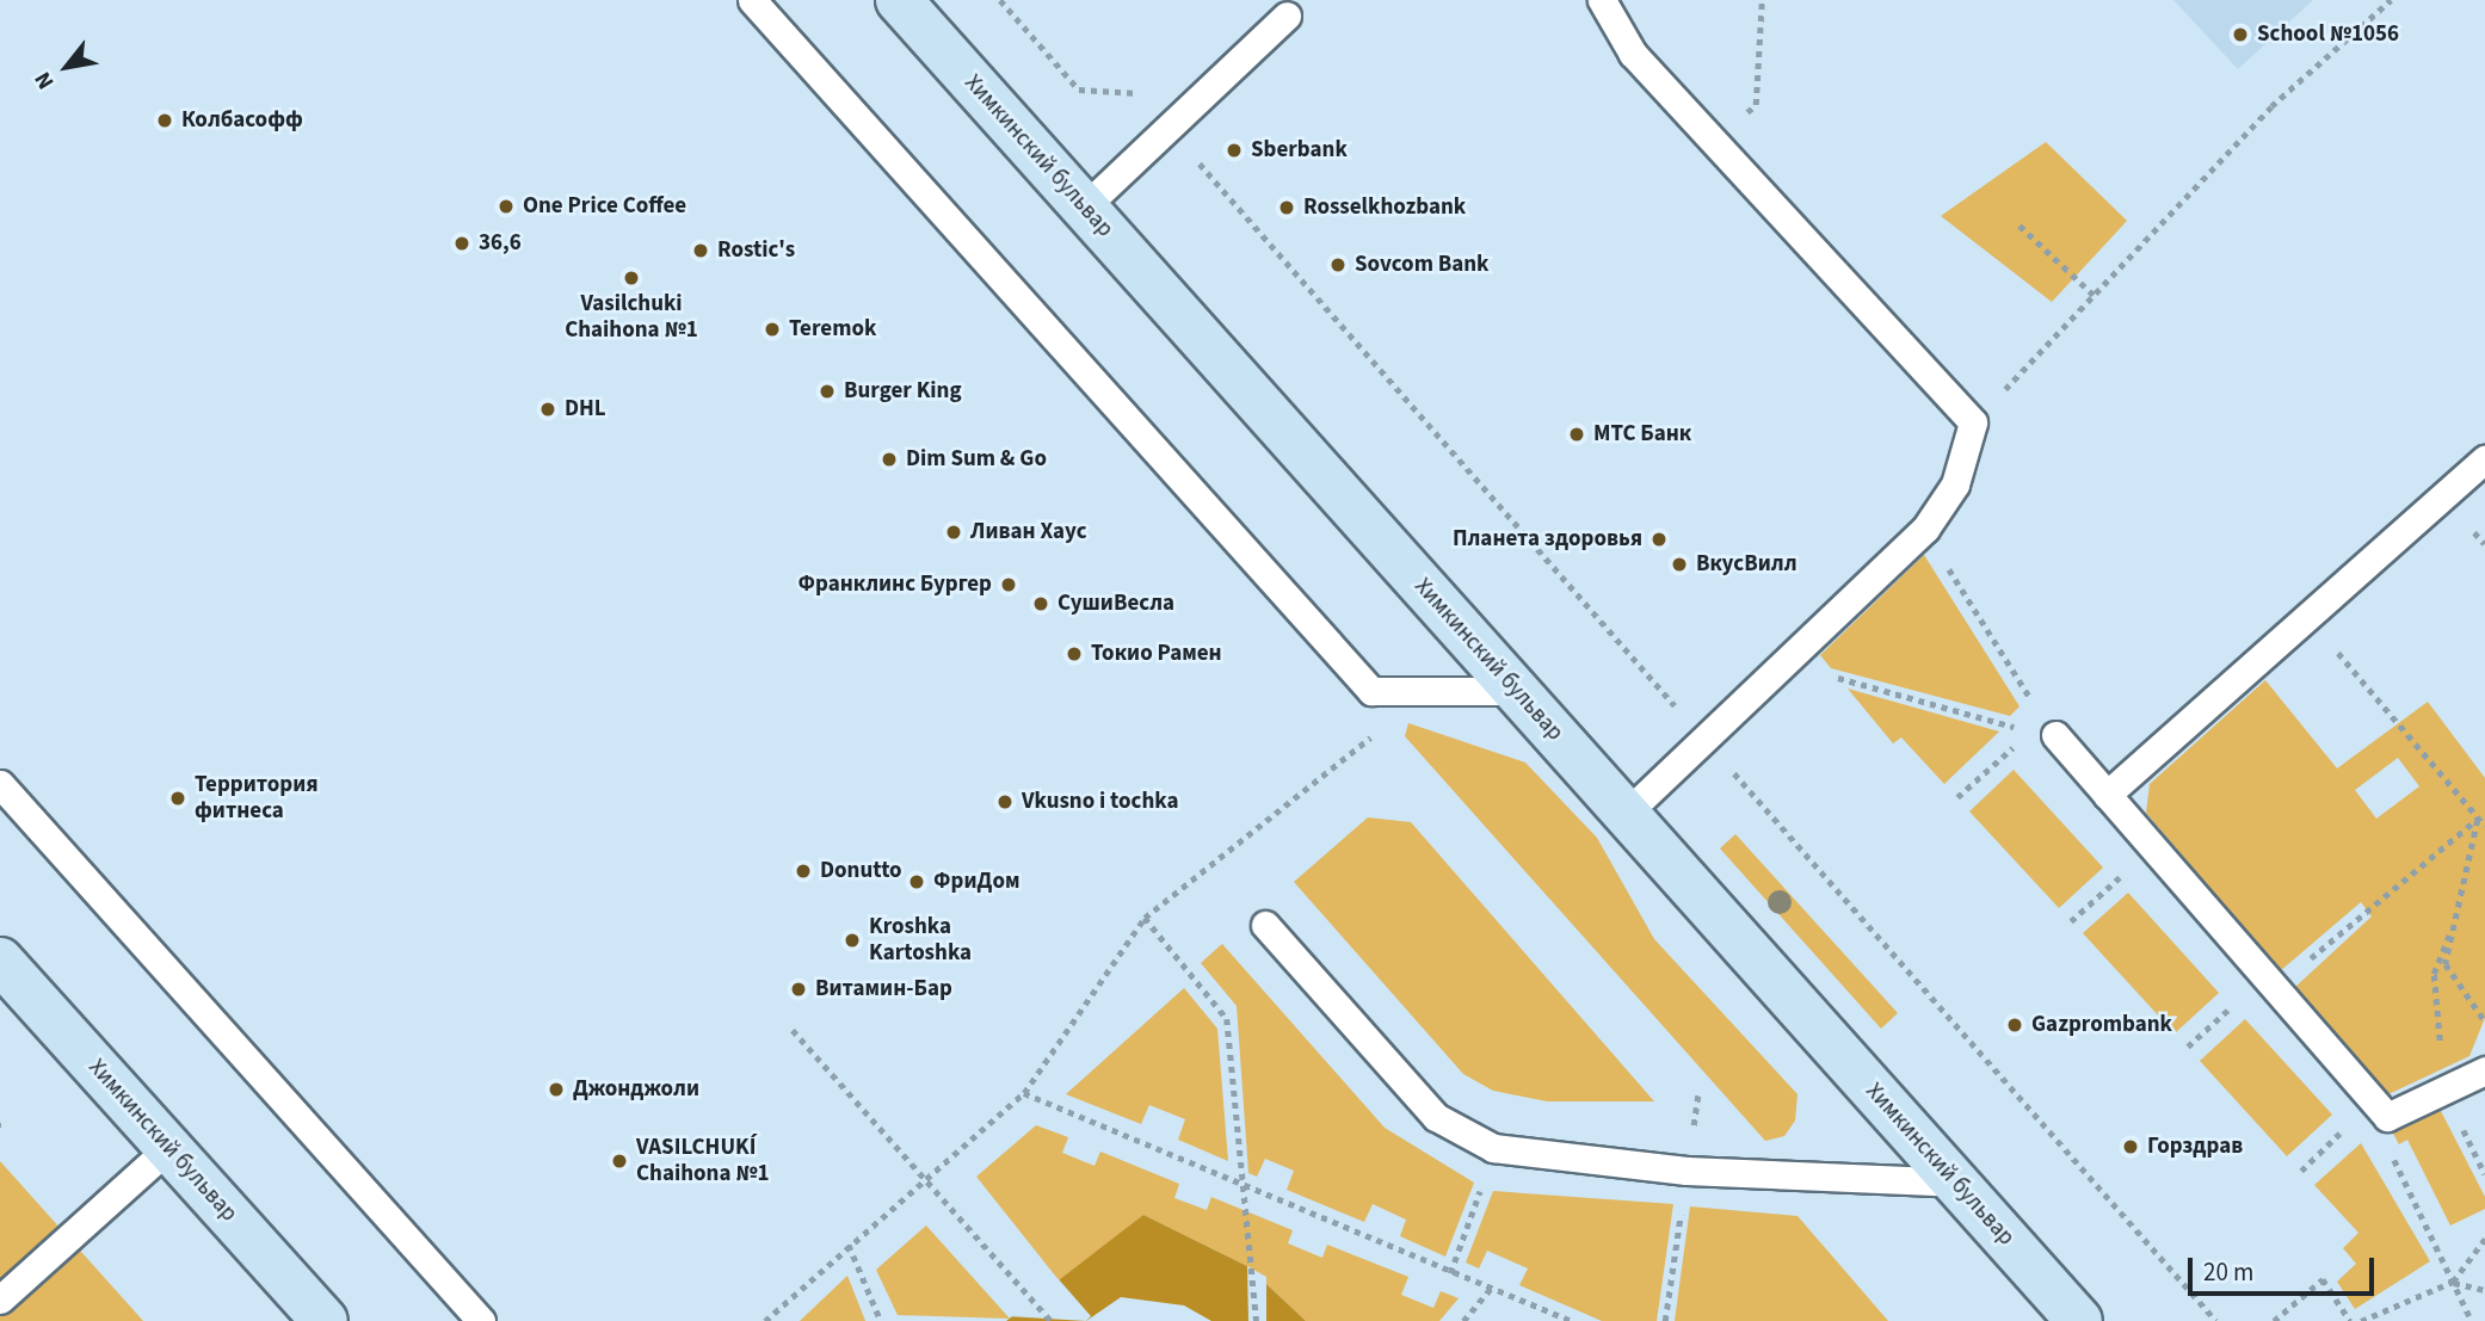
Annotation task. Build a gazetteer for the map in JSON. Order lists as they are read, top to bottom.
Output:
{
  "streets": {
    "main road": ["Химкинский бульвар"]
  },
  "places": [
    "School №1056",
    "Колбасофф",
    "Sberbank",
    "One Price Coffee",
    "Rosselkhozbank",
    "36,6",
    "Rostic's",
    "Sovcom Bank",
    "Vasilchuki Chaihona №1",
    "Teremok",
    "Burger King",
    "DHL",
    "МТС Банк",
    "Dim Sum & Go",
    "Ливан Хаус",
    "Планета здоровья",
    "ВкусВилл",
    "Франклинс Бургер",
    "СушиВесла",
    "Токио Рамен",
    "Территория фитнеса",
    "Vkusno i tochka",
    "Donutto",
    "ФриДом",
    "Kroshka Kartoshka",
    "Витамин-Бар",
    "Gazprombank",
    "Джонджоли",
    "Горздрав",
    "VASILCHUKÍ Chaihona №1"
  ],
  "scale_bar": "20 m",
  "north": "bottom left"
}
